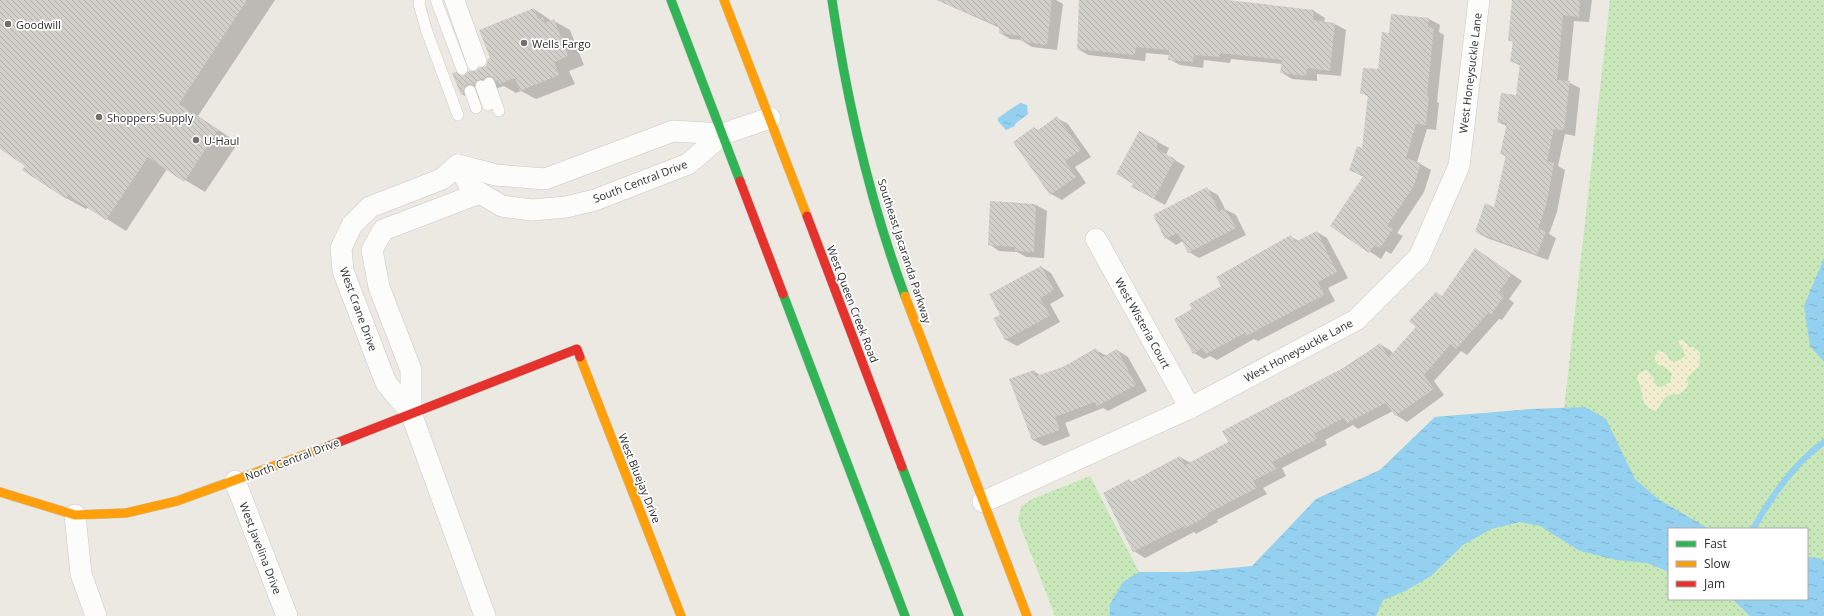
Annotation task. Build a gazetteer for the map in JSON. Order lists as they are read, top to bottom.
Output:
{
  "streets": {
    "street": [
      "West Honeysuckle Lane",
      "South Central Drive",
      "Southeast Jacaranda Parkway",
      "West Queen Creek Road",
      "West Crane Drive",
      "West Wisteria Court",
      "North Central Drive",
      "West Bluejay Drive",
      "West Javelina Drive"
    ]
  },
  "crossings": [
    ["West Honeysuckle Lane", "Southeast Jacaranda Parkway"],
    ["West Honeysuckle Lane", "West Wisteria Court"],
    ["South Central Drive", "West Crane Drive"],
    ["West Crane Drive", "North Central Drive"],
    ["North Central Drive", "West Bluejay Drive"],
    ["North Central Drive", "West Javelina Drive"]
  ],
  "places": [
    "Goodwill",
    "Wells Fargo",
    "Shoppers Supply",
    "U-Haul"
  ],
  "legend": ["Fast", "Slow", "Jam"]
}
